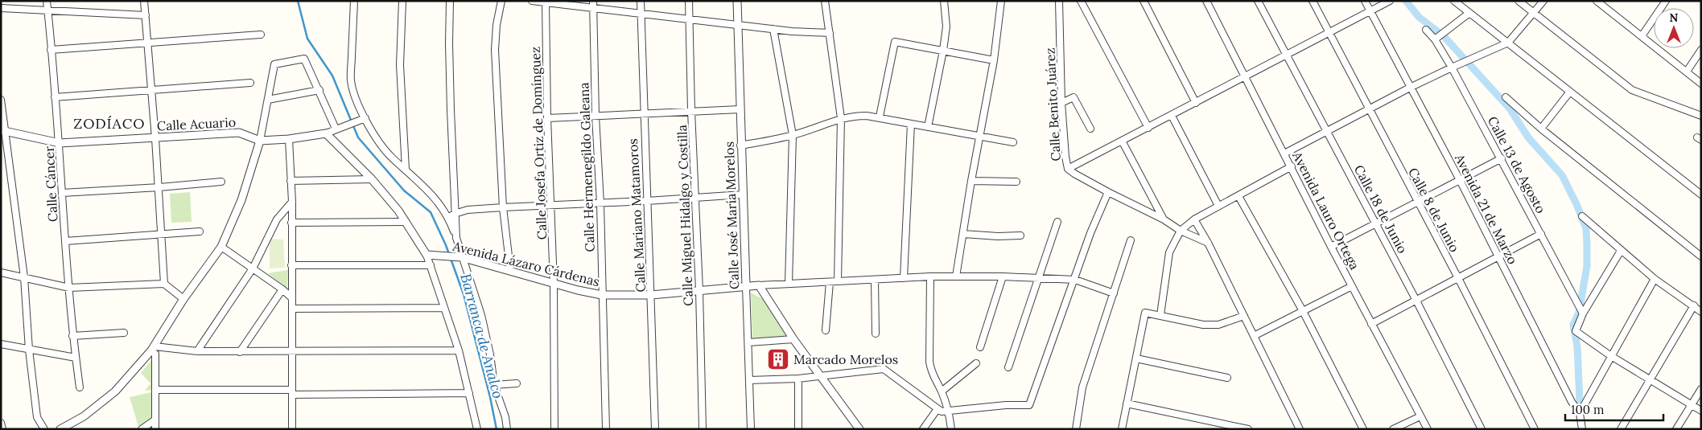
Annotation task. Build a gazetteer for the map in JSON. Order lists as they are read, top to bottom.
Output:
{
  "streets": {
    "street": [
      "Calle Benito Juárez",
      "Calle Acuario",
      "Calle Josefa Ortiz de Domínguez",
      "Calle 13 de Agosto",
      "Calle Hermenegildo Galeana",
      "Calle Cáncer",
      "Calle 18 de Junio",
      "Avenida 21 de Marzo",
      "Calle 8 de Junio",
      "Avenida Lauro Ortega",
      "Calle Mariano Matamoros",
      "Calle Miguel Hidalgo y Costilla",
      "Calle José María Morelos",
      "Avenida Lázaro Cárdenas"
    ]
  },
  "crossings": [
    ["Calle Acuario", "Calle Cáncer"],
    ["Calle Josefa Ortiz de Domínguez", "Avenida Lázaro Cárdenas"],
    ["Calle Hermenegildo Galeana", "Avenida Lázaro Cárdenas"],
    ["Calle Mariano Matamoros", "Avenida Lázaro Cárdenas"],
    ["Calle Miguel Hidalgo y Costilla", "Avenida Lázaro Cárdenas"],
    ["Calle José María Morelos", "Avenida Lázaro Cárdenas"]
  ],
  "districts": ["ZODÍACO"],
  "water": ["Barranca de Analco"],
  "places": {
    "building": ["Marcado Morelos"]
  },
  "scale_bar": "100 m",
  "north": "top"
}
